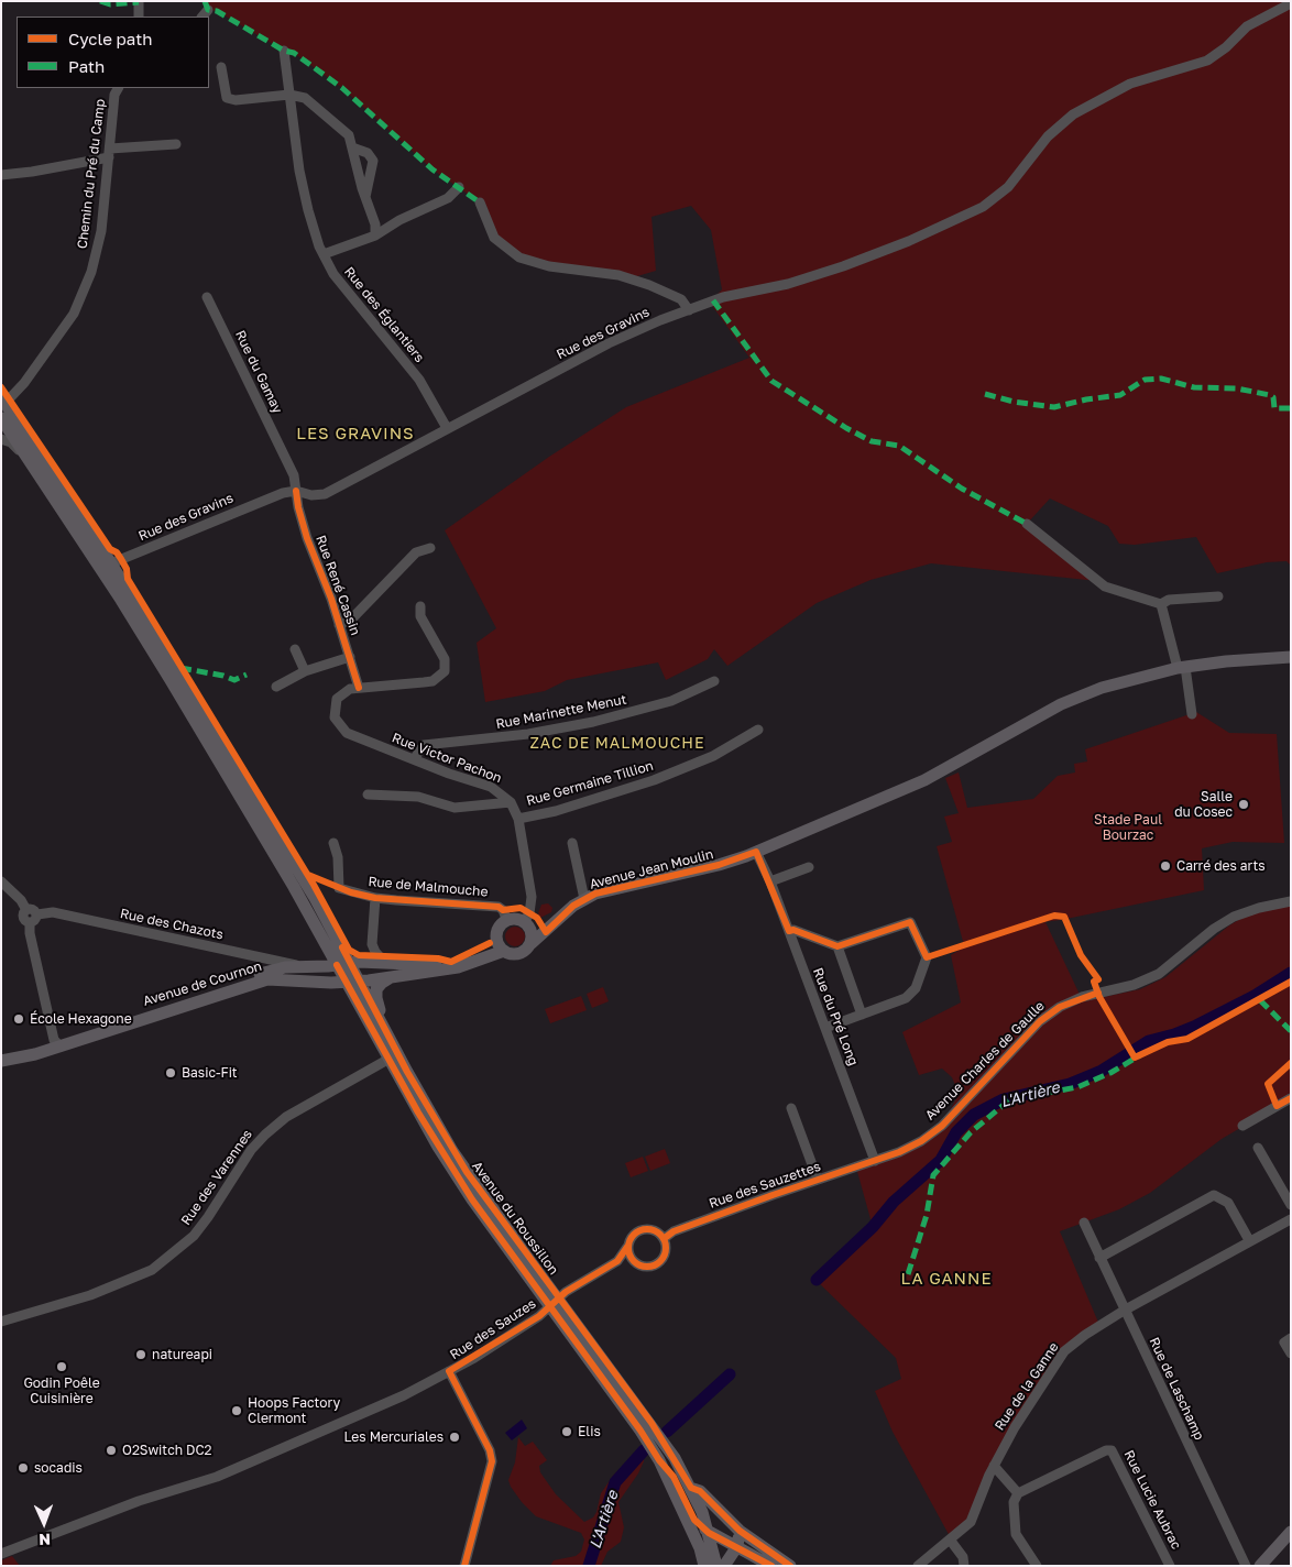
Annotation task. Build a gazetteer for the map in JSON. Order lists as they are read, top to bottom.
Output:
{
  "streets": {
    "main road": ["Avenue Jean Moulin", "Avenue de Cournon", "Avenue du Roussillon"],
    "street": [
      "Chemin du Pré du Camp",
      "Rue des Églantiers",
      "Rue des Gravins",
      "Rue du Gamay",
      "Rue René Cassin",
      "Rue Marinette Menut",
      "Rue Victor Pachon",
      "Rue Germaine Tillion",
      "Rue de Malmouche",
      "Rue des Chazots",
      "Rue du Pré Long",
      "Avenue Charles de Gaulle",
      "Rue des Varennes",
      "Rue des Sauzettes",
      "Rue des Sauzes",
      "Rue de la Ganne",
      "Rue de Laschamp",
      "Rue Lucie Aubrac"
    ]
  },
  "crossings": [
    ["Chemin du Pré du Camp", "Avenue du Roussillon"],
    ["Rue des Églantiers", "Rue des Gravins"],
    ["Rue des Gravins", "Rue du Gamay"],
    ["Rue des Gravins", "Rue René Cassin"],
    ["Rue des Gravins", "Avenue du Roussillon"],
    ["Rue du Gamay", "Rue René Cassin"],
    ["Rue René Cassin", "Rue Victor Pachon"],
    ["Rue Marinette Menut", "Rue Victor Pachon"],
    ["Rue Victor Pachon", "Rue Germaine Tillion"],
    ["Rue Victor Pachon", "Avenue Jean Moulin"],
    ["Rue Victor Pachon", "Rue de Malmouche"],
    ["Avenue Jean Moulin", "Rue de Malmouche"],
    ["Avenue Jean Moulin", "Rue du Pré Long"],
    ["Rue des Chazots", "Avenue de Cournon"],
    ["Avenue de Cournon", "Avenue du Roussillon"],
    ["Rue du Pré Long", "Avenue Charles de Gaulle"],
    ["Rue du Pré Long", "Rue des Sauzettes"],
    ["Avenue Charles de Gaulle", "Rue des Sauzettes"],
    ["Rue des Varennes", "Avenue du Roussillon"],
    ["Avenue du Roussillon", "Rue des Sauzes"],
    ["Rue de la Ganne", "Rue de Laschamp"]
  ],
  "districts": ["LES GRAVINS", "ZAC DE MALMOUCHE", "LA GANNE"],
  "water": ["L'Artière"],
  "parks": ["Stade Paul Bourzac"],
  "places": [
    "Salle du Cosec",
    "Carré des arts",
    "École Hexagone",
    "Basic-Fit",
    "natureapi",
    "Godin Poêle Cuisinière",
    "Hoops Factory Clermont",
    "Elis",
    "Les Mercuriales",
    "O2Switch DC2",
    "socadis"
  ],
  "legend": ["Cycle path", "Path"],
  "north": "bottom"
}
